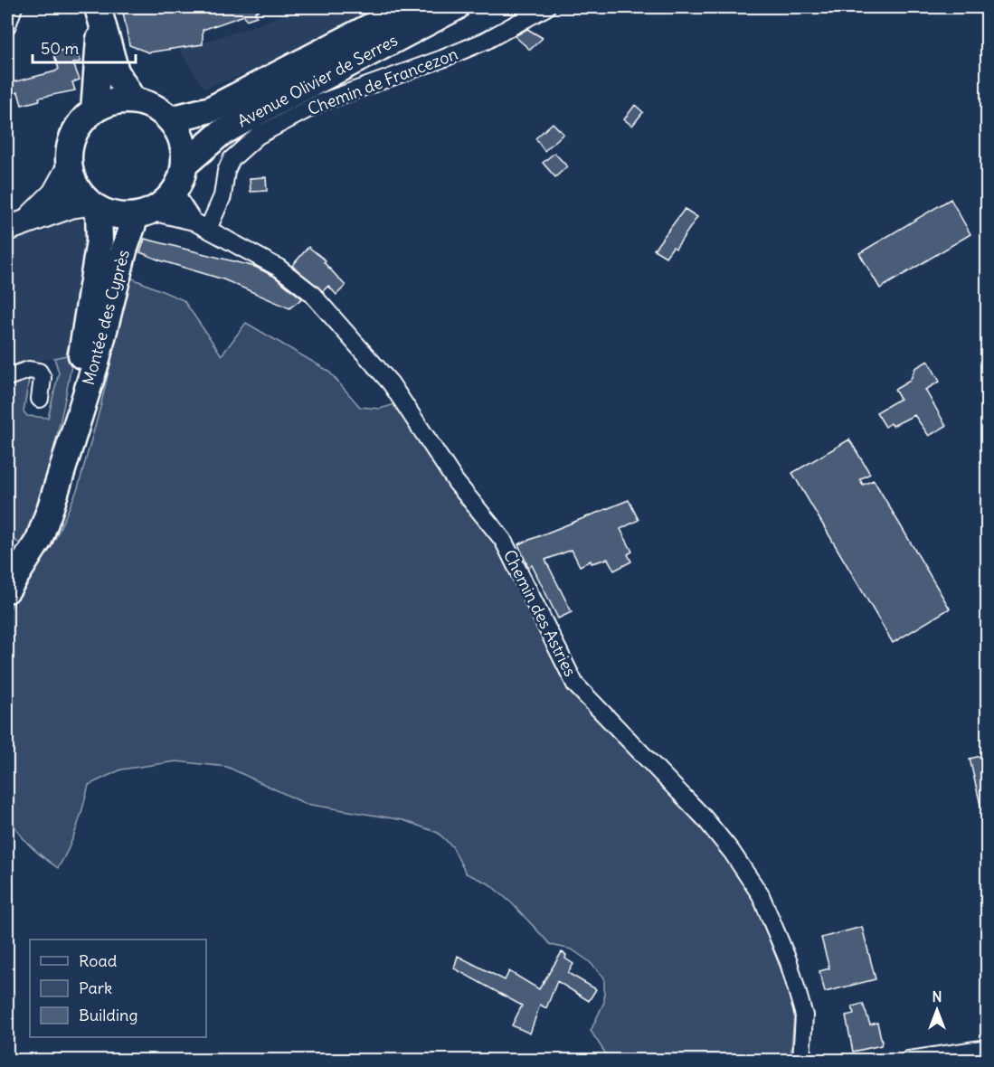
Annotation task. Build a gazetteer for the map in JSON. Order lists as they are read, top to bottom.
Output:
{
  "streets": {
    "main road": ["Avenue Olivier de Serres", "Montée des Cyprès"],
    "street": ["Chemin de Francezon", "Chemin des Astries"]
  },
  "crossings": [
    ["Avenue Olivier de Serres", "Montée des Cyprès"],
    ["Avenue Olivier de Serres", "Chemin des Astries"],
    ["Chemin de Francezon", "Chemin des Astries"],
    ["Montée des Cyprès", "Chemin des Astries"]
  ],
  "legend": ["Road", "Park", "Building"],
  "scale_bar": "50 m",
  "north": "top"
}
